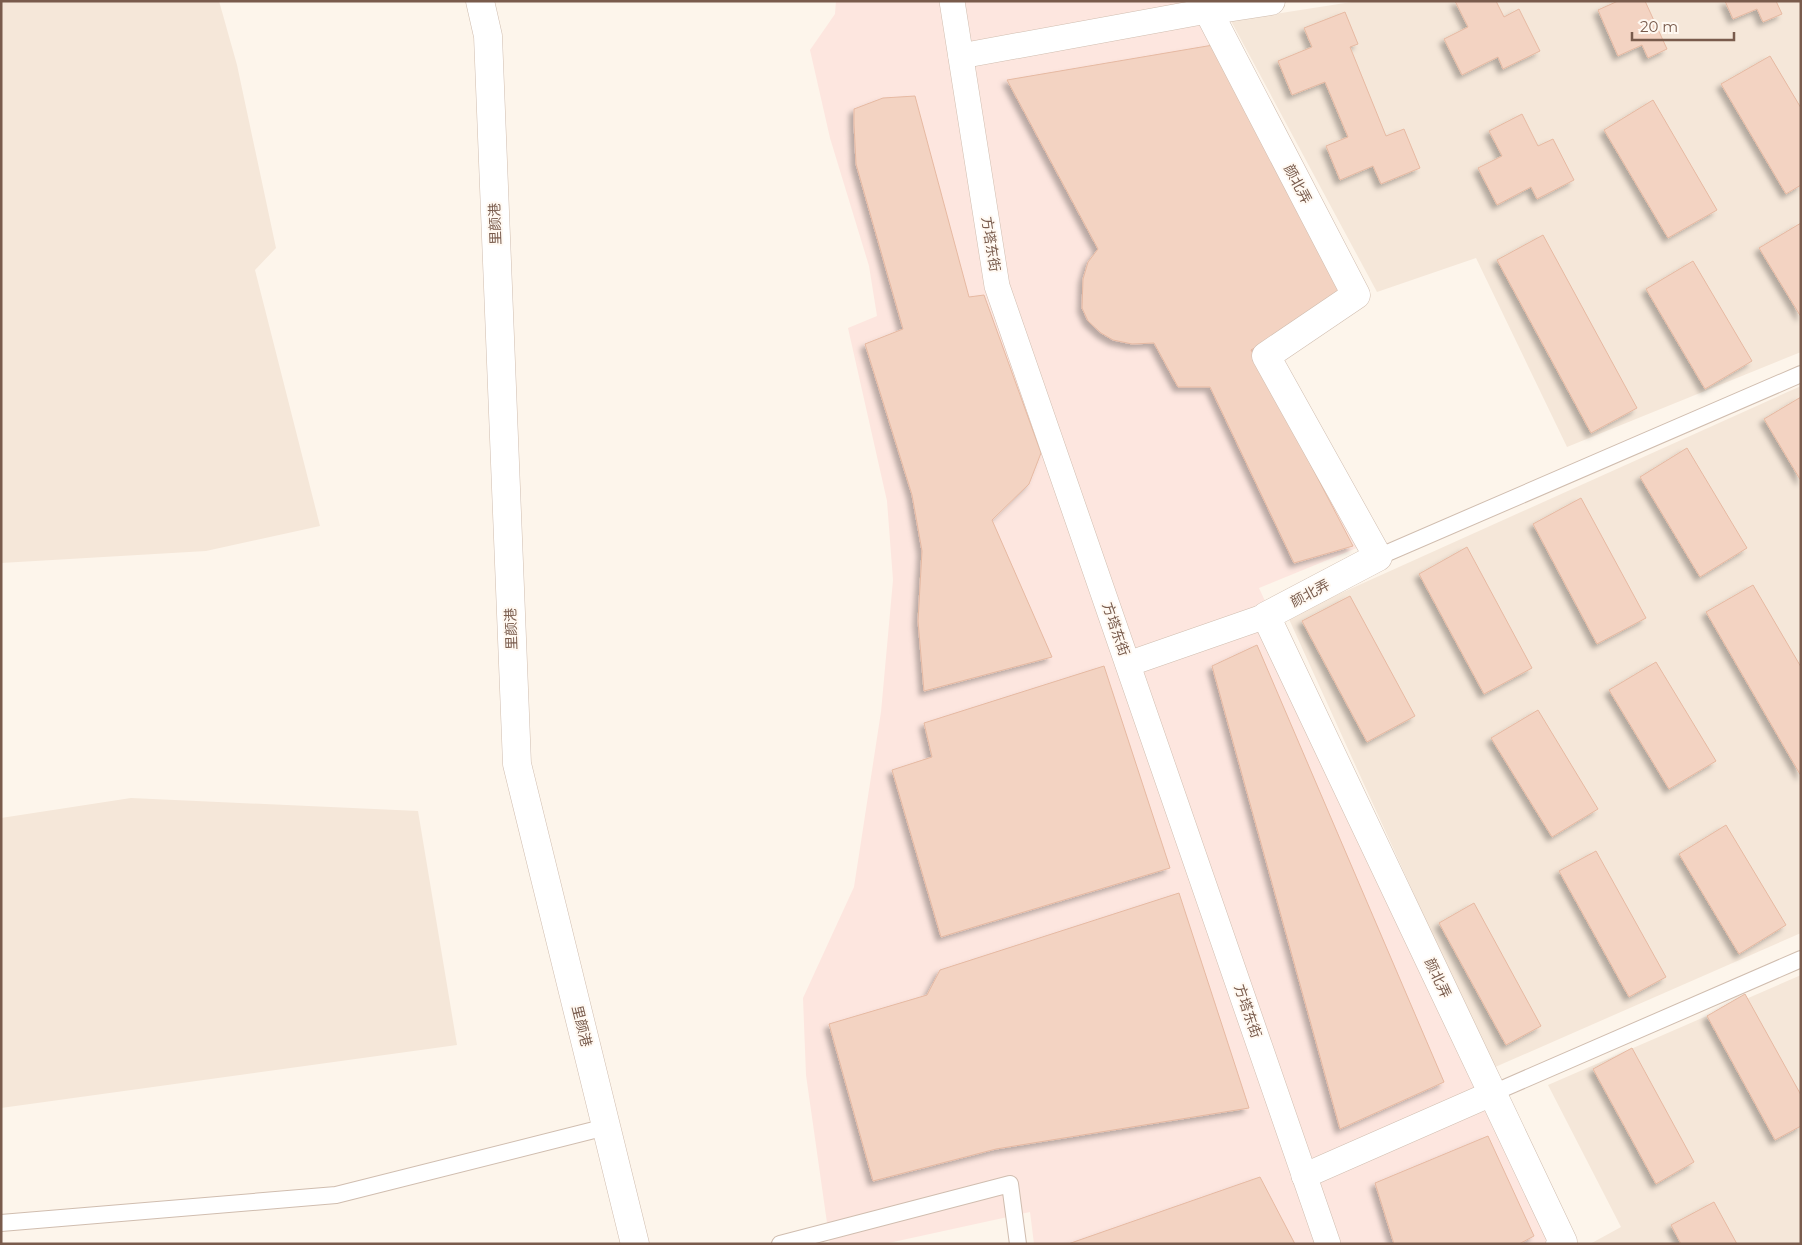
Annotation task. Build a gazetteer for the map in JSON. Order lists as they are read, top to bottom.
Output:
{
  "streets": {
    "street": ["颜北弄", "里颜港", "方塔东街"]
  },
  "scale_bar": "20 m"
}
